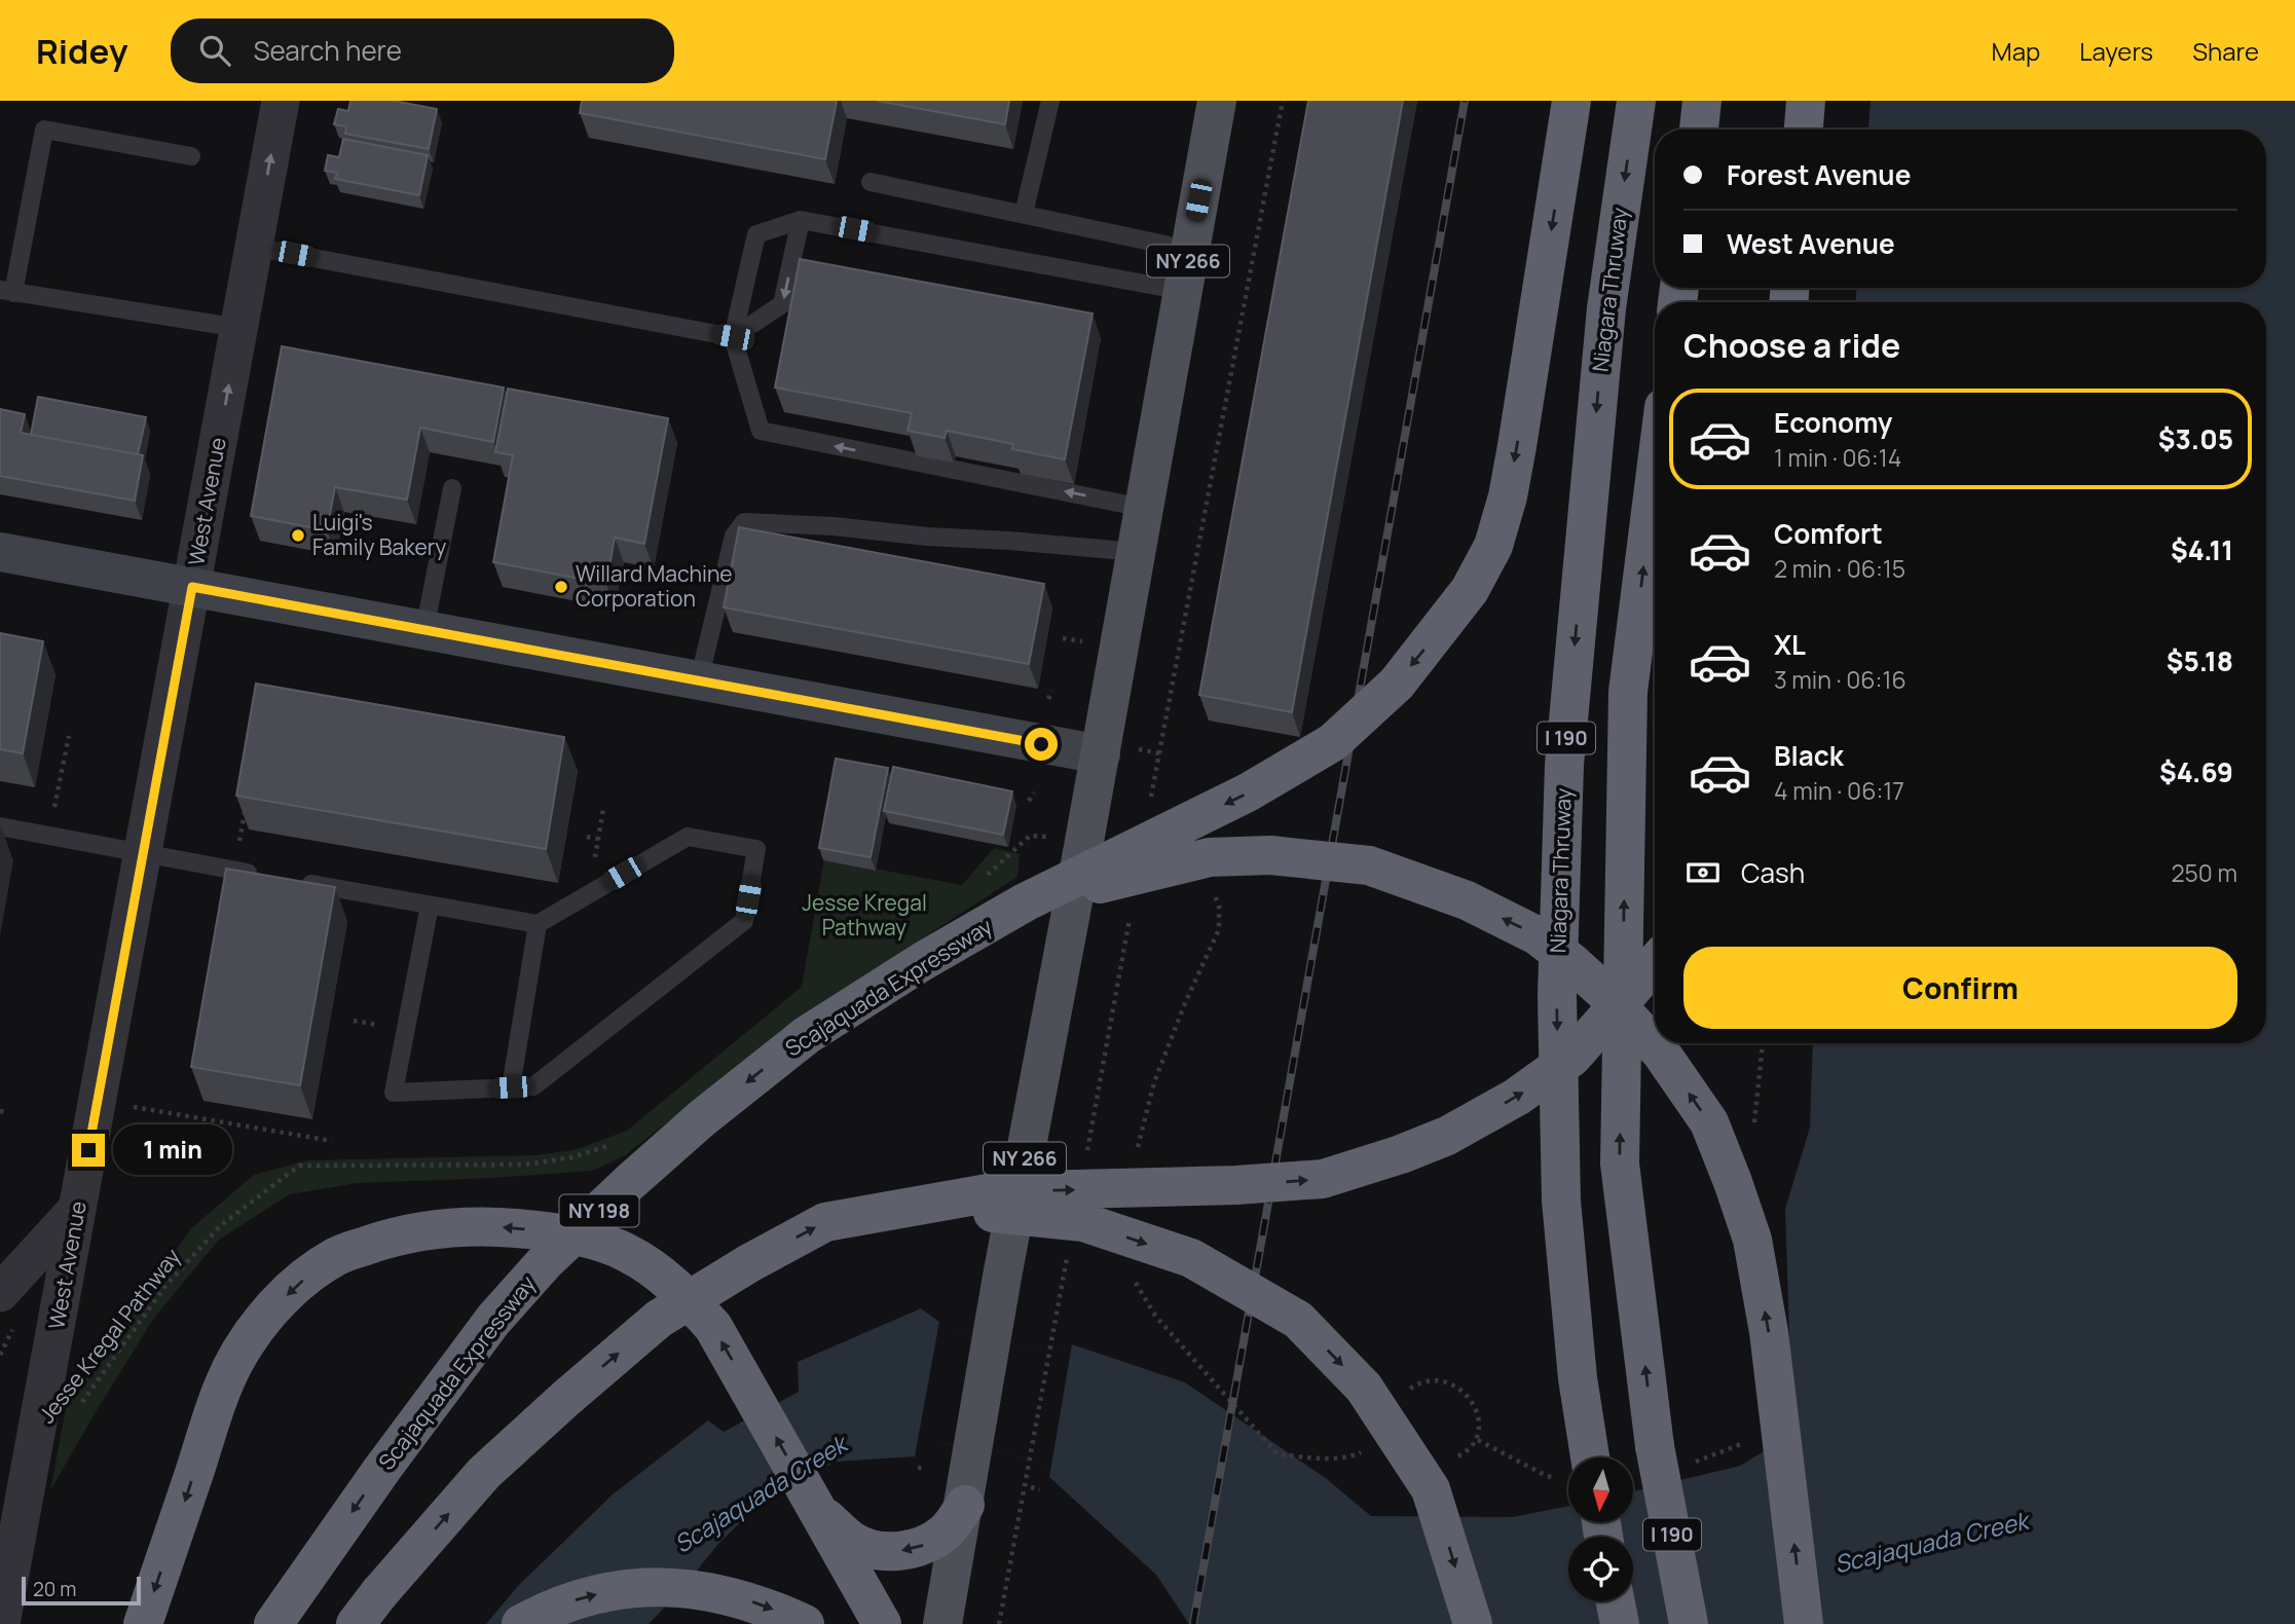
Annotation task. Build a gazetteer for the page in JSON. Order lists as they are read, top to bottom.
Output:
{
  "streets": {
    "highway": [
      "Niagara Thruway",
      "I 190",
      "Scajaquada Expressway",
      "NY 198"
    ],
    "main road": ["NY 266"],
    "street": ["West Avenue"],
    "path": ["Jesse Kregal Pathway"]
  },
  "water": ["Scajaquada Creek"],
  "parks": ["Jesse Kregal Pathway"],
  "places": ["Luigi's Family Bakery", "Willard Machine Corporation"],
  "scale_bar": "20 m",
  "north": "bottom",
  "page": {
    "header": "Ridey",
    "search": "Search here",
    "nav": ["Map", "Layers", "Share"],
    "banner": ["Forest Avenue", "West Avenue"],
    "heading": "Choose a ride",
    "list": [
      {
        "name": "Economy",
        "note": "1 min · 06:14",
        "value": "$3.05"
      },
      {
        "name": "Comfort",
        "note": "2 min · 06:15",
        "value": "$4.11"
      },
      {
        "name": "XL",
        "note": "3 min · 06:16",
        "value": "$5.18"
      },
      {
        "name": "Black",
        "note": "4 min · 06:17",
        "value": "$4.69"
      }
    ],
    "pay": ["Cash", "250 m"],
    "buttons": "Confirm",
    "bubble": "1 min",
    "scale": "20 m"
  }
}
